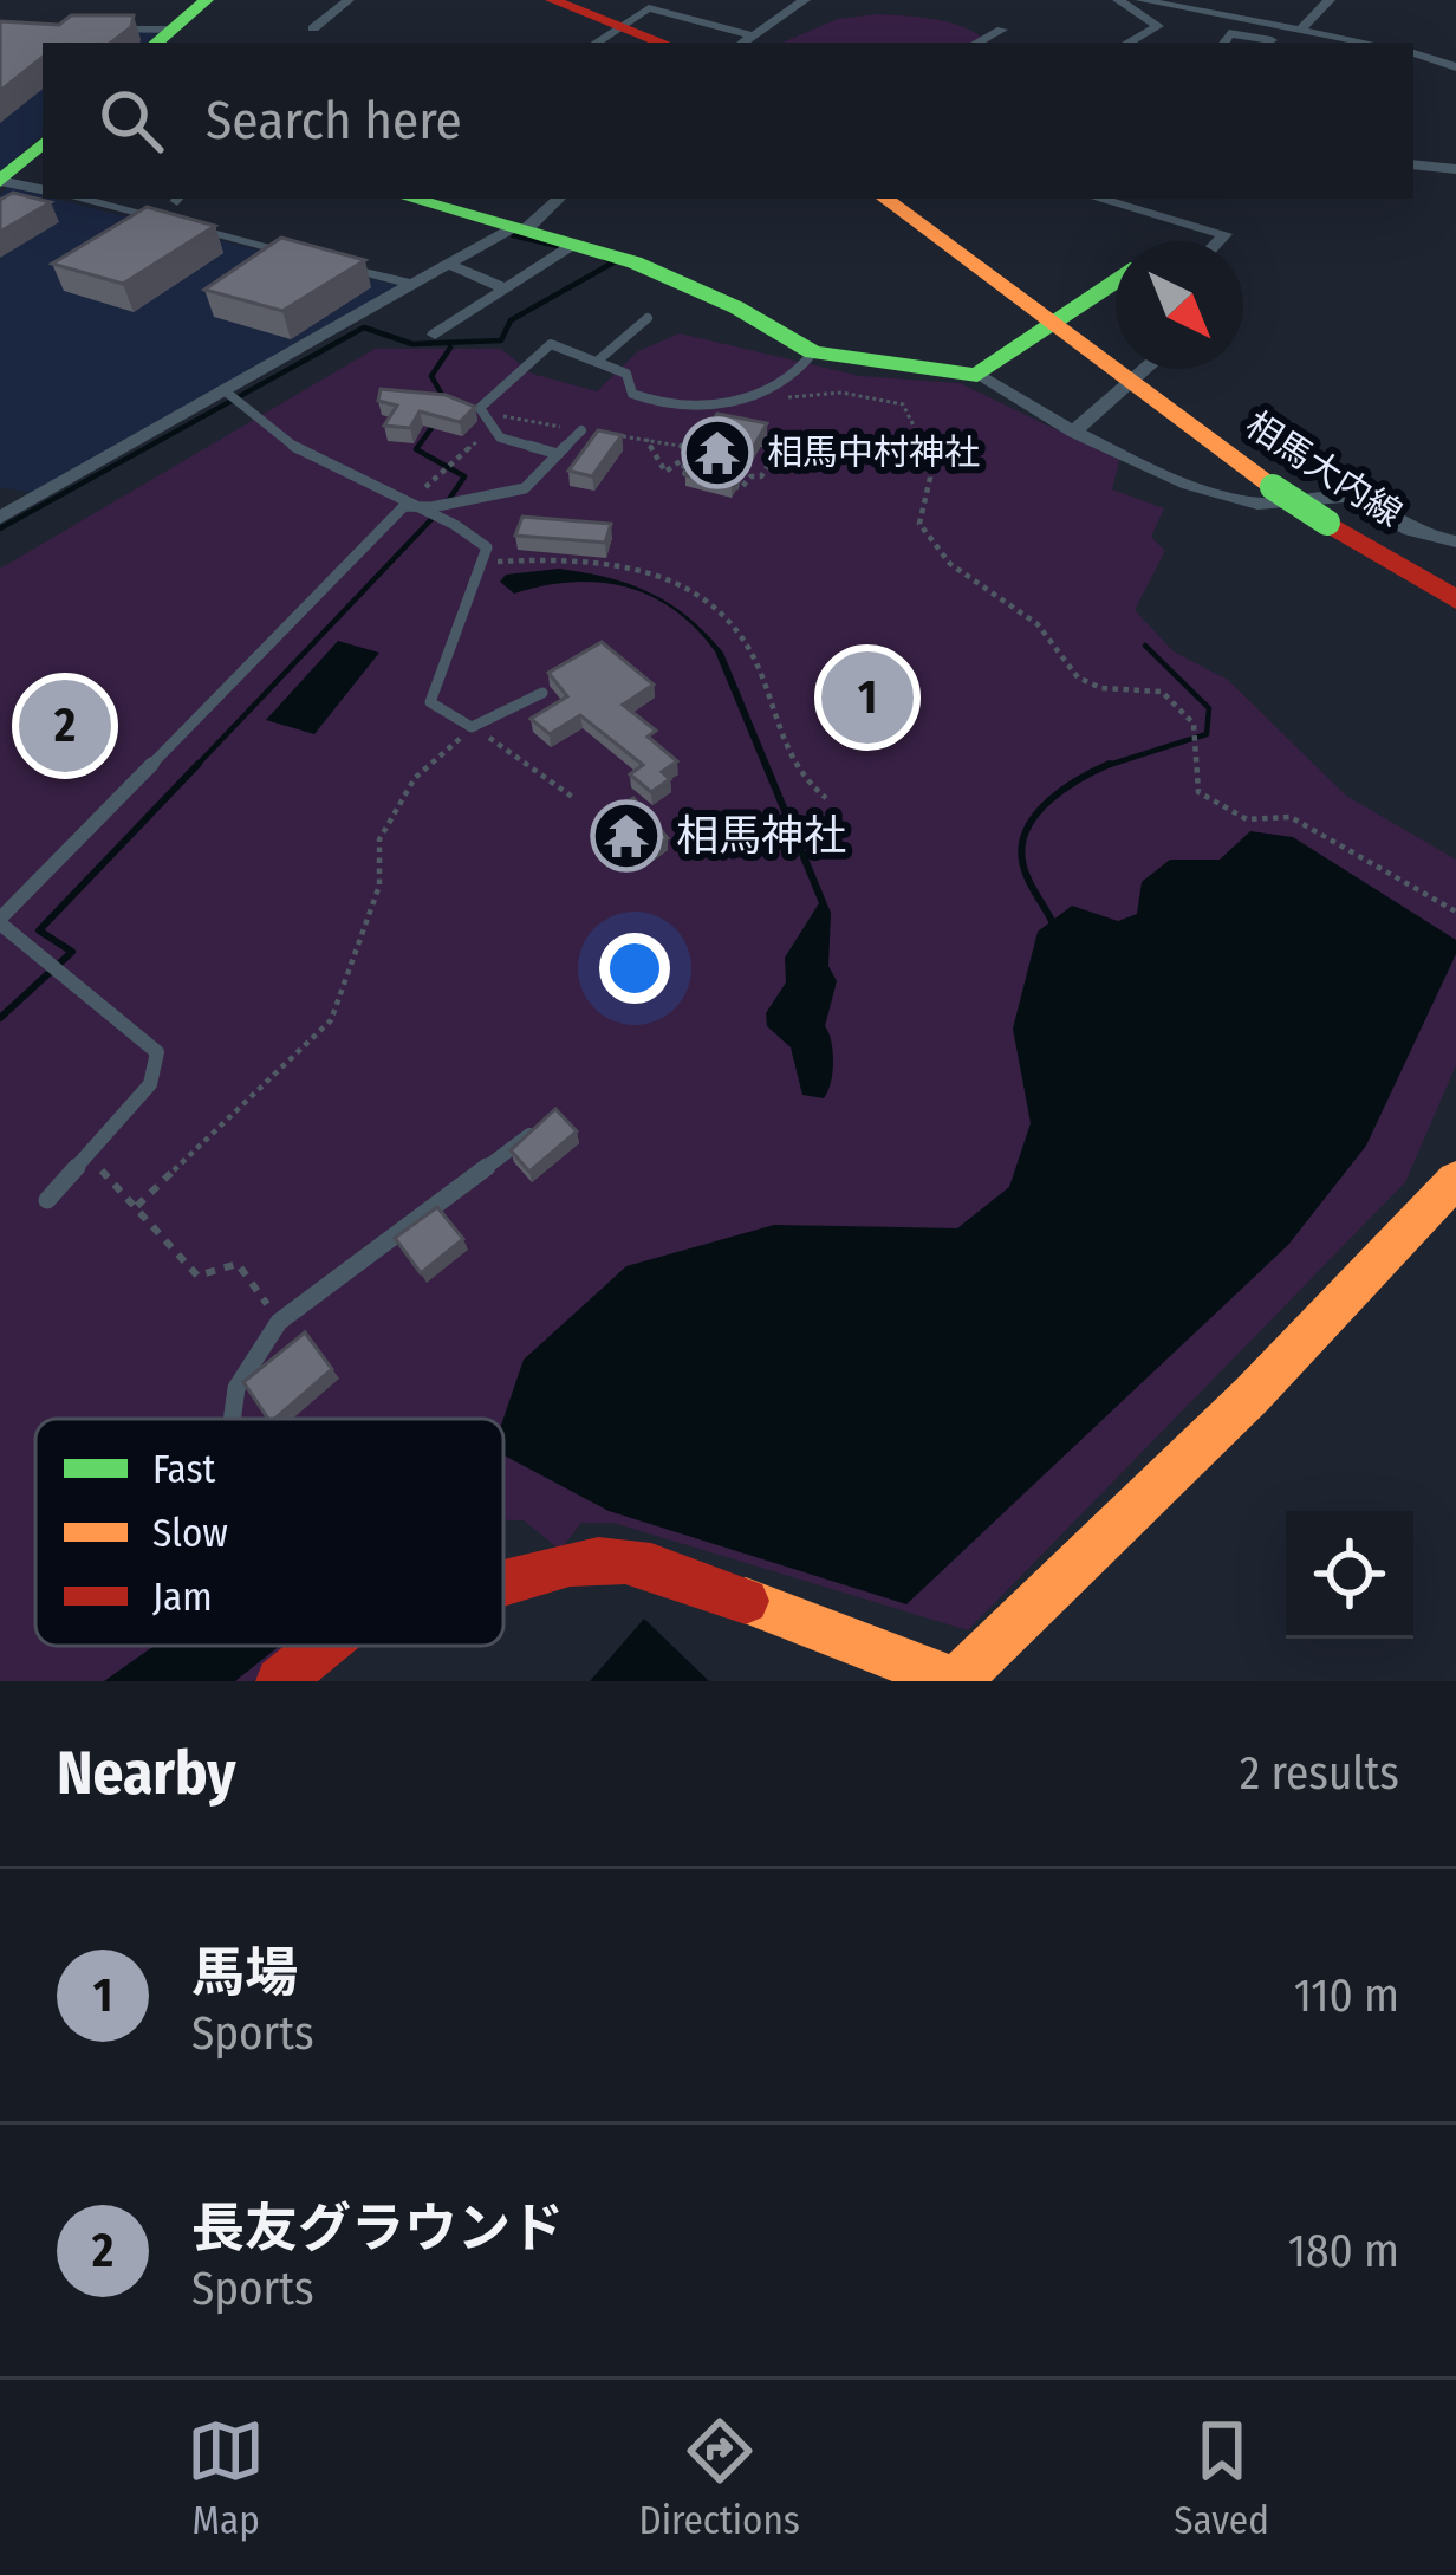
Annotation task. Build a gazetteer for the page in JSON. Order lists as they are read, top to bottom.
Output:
{
  "streets": {
    "main road": ["相馬大内線"]
  },
  "places": {
    "temple": ["相馬中村神社", "相馬神社"]
  },
  "legend": ["Fast", "Slow", "Jam"],
  "north": "bottom right",
  "page": {
    "search": "Search here",
    "pins": ["1", "2"],
    "heading": ["Nearby", "2 results"],
    "list": [
      {
        "mark": "1",
        "name": "馬場",
        "note": "Sports",
        "value": "110 m"
      },
      {
        "mark": "2",
        "name": "長友グラウンド",
        "note": "Sports",
        "value": "180 m"
      }
    ],
    "nav": ["Map", "Directions", "Saved"]
  }
}
